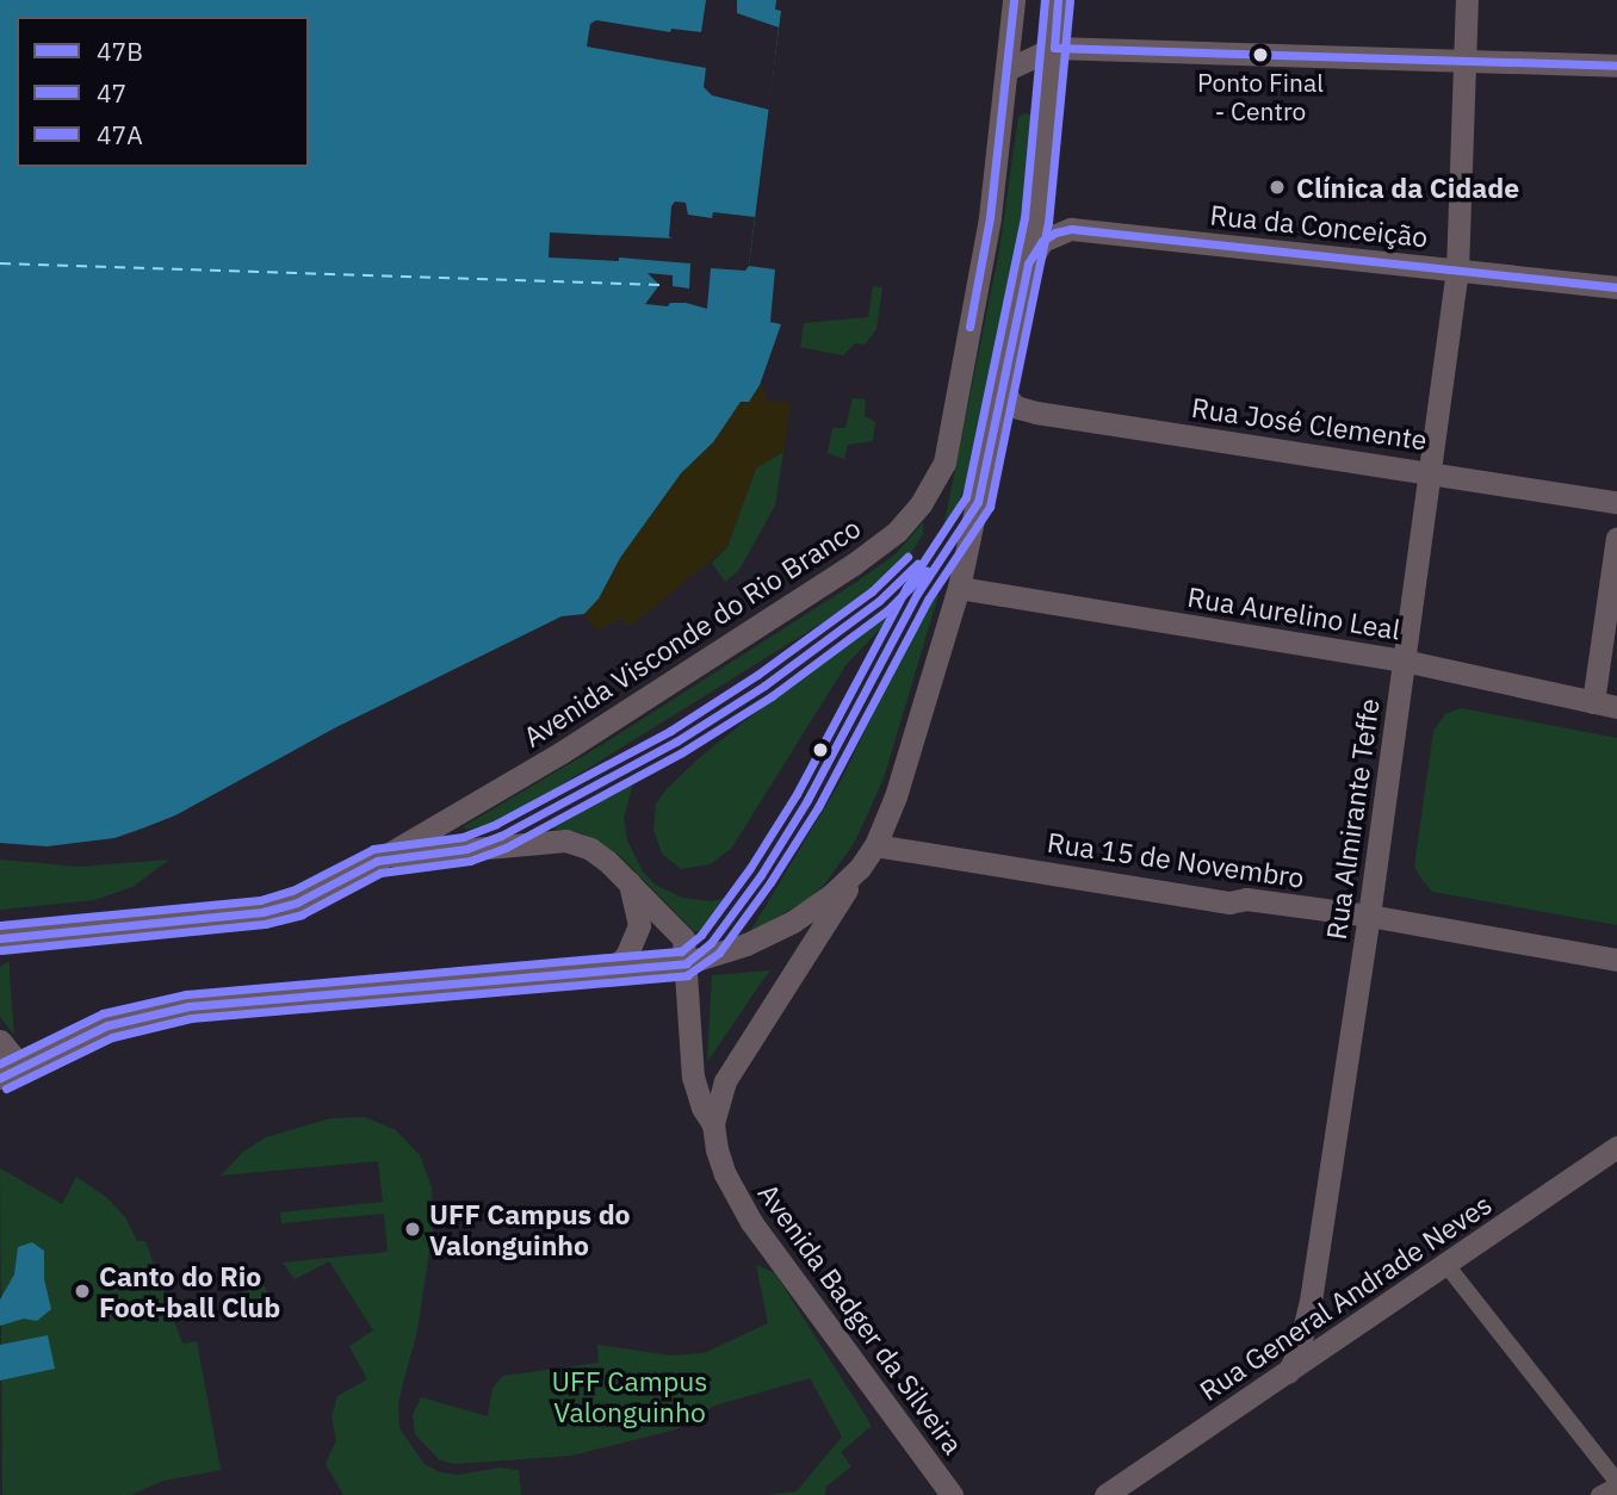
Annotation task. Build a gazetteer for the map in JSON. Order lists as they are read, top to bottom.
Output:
{
  "streets": {
    "street": [
      "Rua da Conceição",
      "Rua José Clemente",
      "Rua Aurelino Leal",
      "Avenida Visconde do Rio Branco",
      "Rua Almirante Teffe",
      "Rua 15 de Novembro",
      "Rua General Andrade Neves",
      "Avenida Badger da Silveira"
    ]
  },
  "crossings": [
    ["Rua da Conceição", "Rua Almirante Teffe"],
    ["Rua José Clemente", "Rua Almirante Teffe"],
    ["Rua Aurelino Leal", "Rua Almirante Teffe"],
    ["Rua Almirante Teffe", "Rua 15 de Novembro"],
    ["Rua Almirante Teffe", "Rua General Andrade Neves"]
  ],
  "parks": ["UFF Campus Valonguinho"],
  "places": [
    "Ponto Final - Centro",
    "Clínica da Cidade",
    "UFF Campus do Valonguinho",
    "Canto do Rio Foot-ball Club"
  ],
  "lines": ["transit line 47B", "transit line 47A", "transit line 47"],
  "legend": ["47B", "47", "47A"]
}
